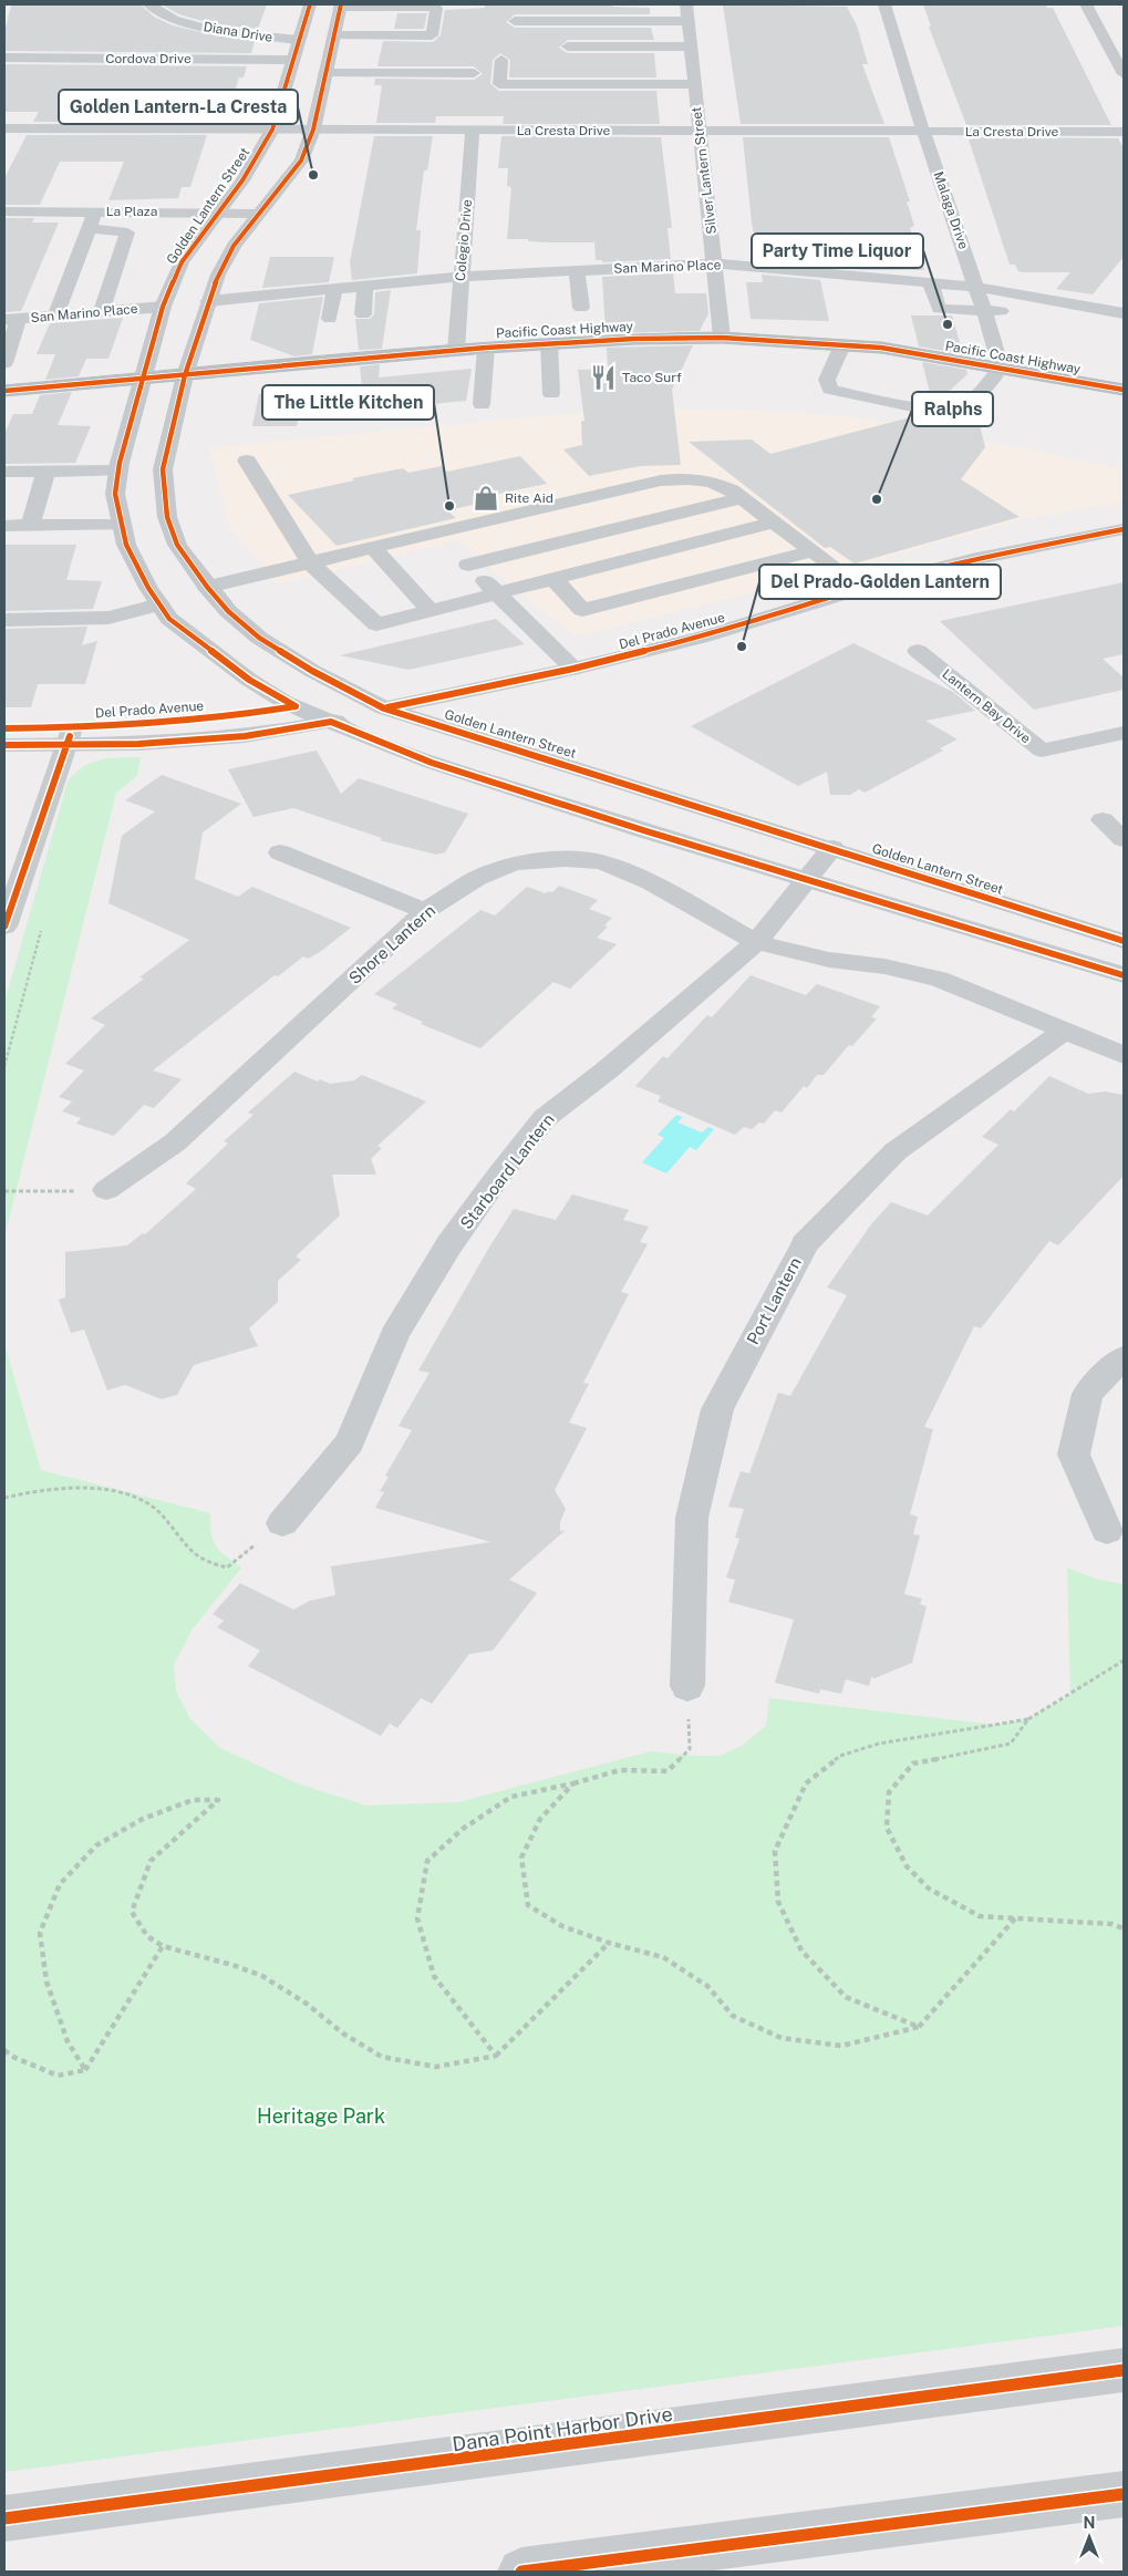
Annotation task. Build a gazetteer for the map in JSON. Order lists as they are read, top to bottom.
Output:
{
  "streets": {
    "highway": ["Pacific Coast Highway"],
    "main road": ["Golden Lantern Street", "Del Prado Avenue"],
    "street": [
      "Diana Drive",
      "Cordova Drive",
      "La Cresta Drive",
      "Silver Lantern Street",
      "Malaga Drive",
      "La Plaza",
      "Colegio Drive",
      "San Marino Place",
      "Lantern Bay Drive",
      "Shore Lantern",
      "Starboard Lantern",
      "Port Lantern",
      "Dana Point Harbor Drive"
    ]
  },
  "crossings": [
    ["Diana Drive", "Golden Lantern Street"],
    ["Cordova Drive", "Golden Lantern Street"],
    ["La Cresta Drive", "Silver Lantern Street"],
    ["La Cresta Drive", "Golden Lantern Street"],
    ["La Cresta Drive", "Malaga Drive"],
    ["La Cresta Drive", "Colegio Drive"],
    ["Silver Lantern Street", "San Marino Place"],
    ["Silver Lantern Street", "Pacific Coast Highway"],
    ["Golden Lantern Street", "La Plaza"],
    ["Golden Lantern Street", "San Marino Place"],
    ["Golden Lantern Street", "Pacific Coast Highway"],
    ["Golden Lantern Street", "Del Prado Avenue"],
    ["Golden Lantern Street", "Starboard Lantern"],
    ["Malaga Drive", "San Marino Place"],
    ["Malaga Drive", "Pacific Coast Highway"],
    ["Colegio Drive", "San Marino Place"],
    ["Colegio Drive", "Pacific Coast Highway"],
    ["Shore Lantern", "Starboard Lantern"],
    ["Shore Lantern", "Port Lantern"]
  ],
  "parks": ["Heritage Park"],
  "places": {
    "other": [
      "Golden Lantern-La Cresta",
      "Party Time Liquor",
      "Ralphs",
      "The Little Kitchen",
      "Del Prado-Golden Lantern"
    ],
    "restaurant": ["Taco Surf"],
    "shop": ["Rite Aid"]
  },
  "north": "top"
}
